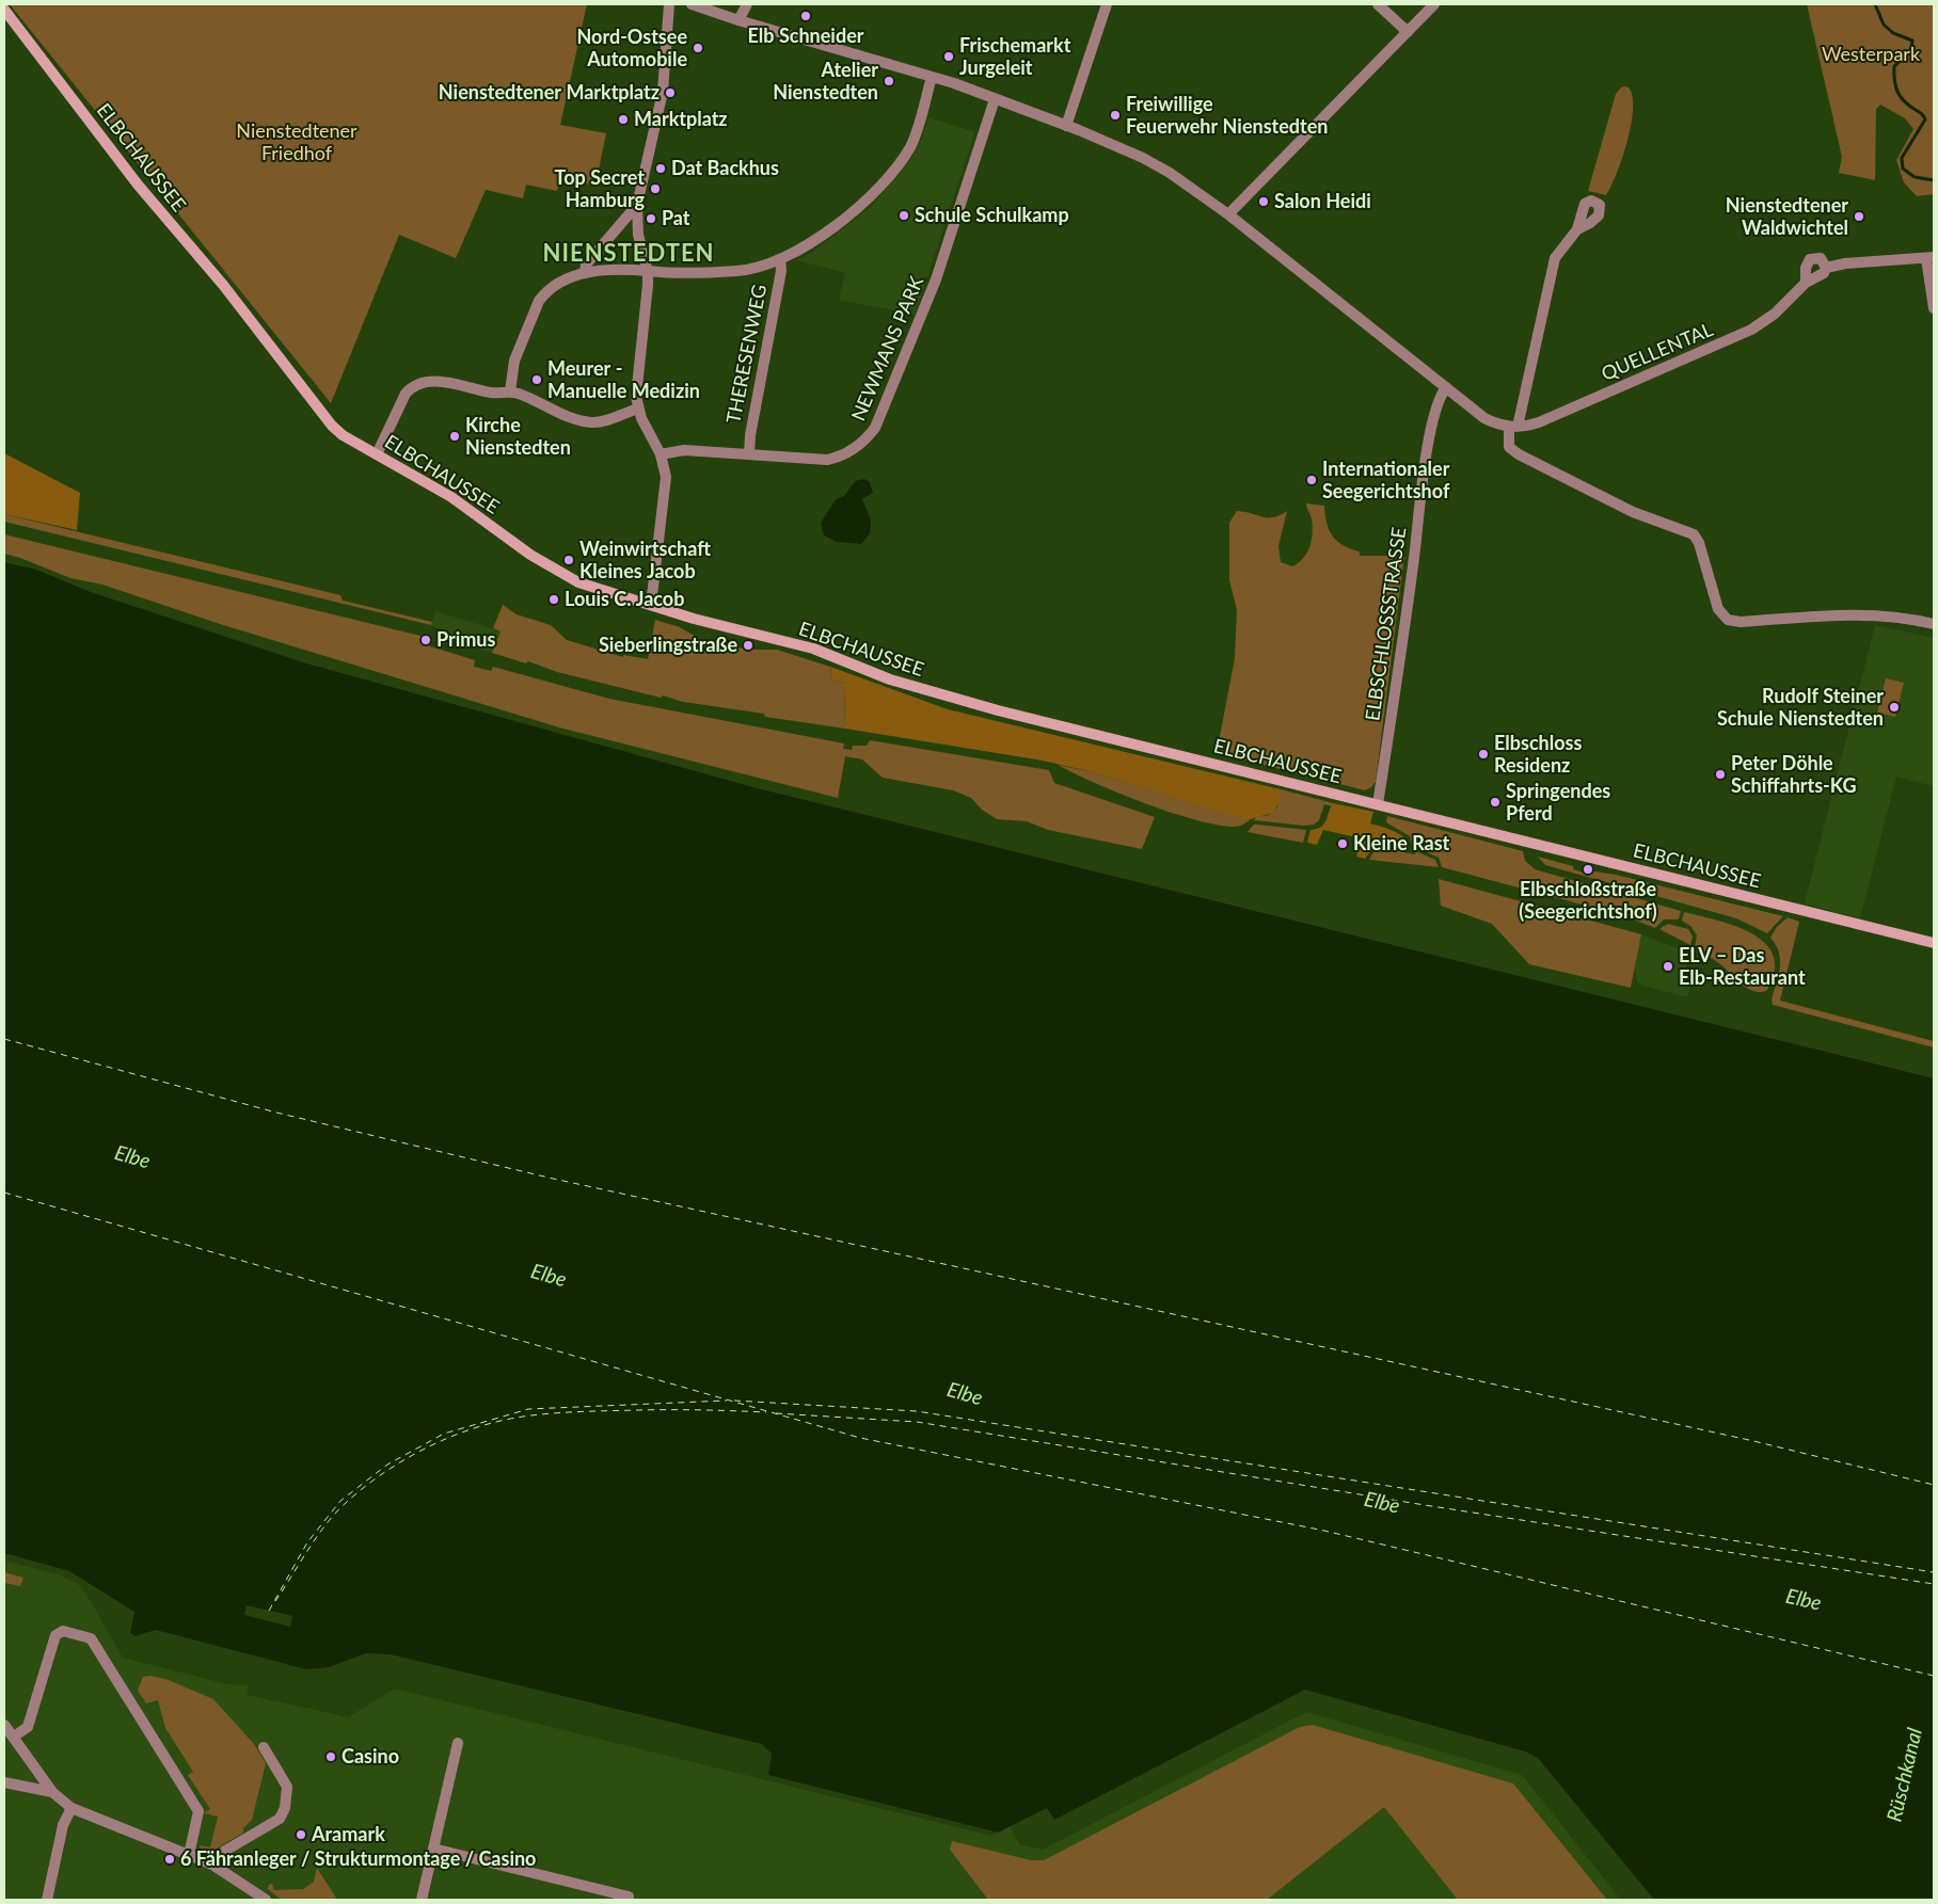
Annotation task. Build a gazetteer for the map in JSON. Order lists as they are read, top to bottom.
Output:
{
  "streets": {
    "main road": ["ELBCHAUSSEE"],
    "street": [
      "NEWMANS PARK",
      "QUELLENTAL",
      "THERESENWEG",
      "ELBSCHLOSSSTRASSE"
    ]
  },
  "crossings": [
    ["ELBCHAUSSEE", "ELBSCHLOSSSTRASSE"],
    ["NEWMANS PARK", "THERESENWEG"]
  ],
  "districts": ["NIENSTEDTEN"],
  "water": ["Elbe", "Rüschkanal"],
  "parks": ["Westerpark", "Nienstedtener Friedhof"],
  "places": [
    "Elb Schneider",
    "Nord-Ostsee Automobile",
    "Frischemarkt Jurgeleit",
    "Atelier Nienstedten",
    "Nienstedtener Marktplatz",
    "Freiwillige Feuerwehr Nienstedten",
    "Marktplatz",
    "Dat Backhus",
    "Top Secret Hamburg",
    "Salon Heidi",
    "Schule Schulkamp",
    "Nienstedtener Waldwichtel",
    "Pat",
    "Meurer - Manuelle Medizin",
    "Kirche Nienstedten",
    "Internationaler Seegerichtshof",
    "Weinwirtschaft Kleines Jacob",
    "Louis C. Jacob",
    "Primus",
    "Sieberlingstraße",
    "Rudolf Steiner Schule Nienstedten",
    "Elbschloss Residenz",
    "Peter Döhle Schiffahrts-KG",
    "Springendes Pferd",
    "Kleine Rast",
    "Elbschloßstraße (Seegerichtshof)",
    "ELV – Das Elb-Restaurant",
    "Casino",
    "Aramark",
    "6 Fähranleger / Strukturmontage / Casino"
  ]
}
